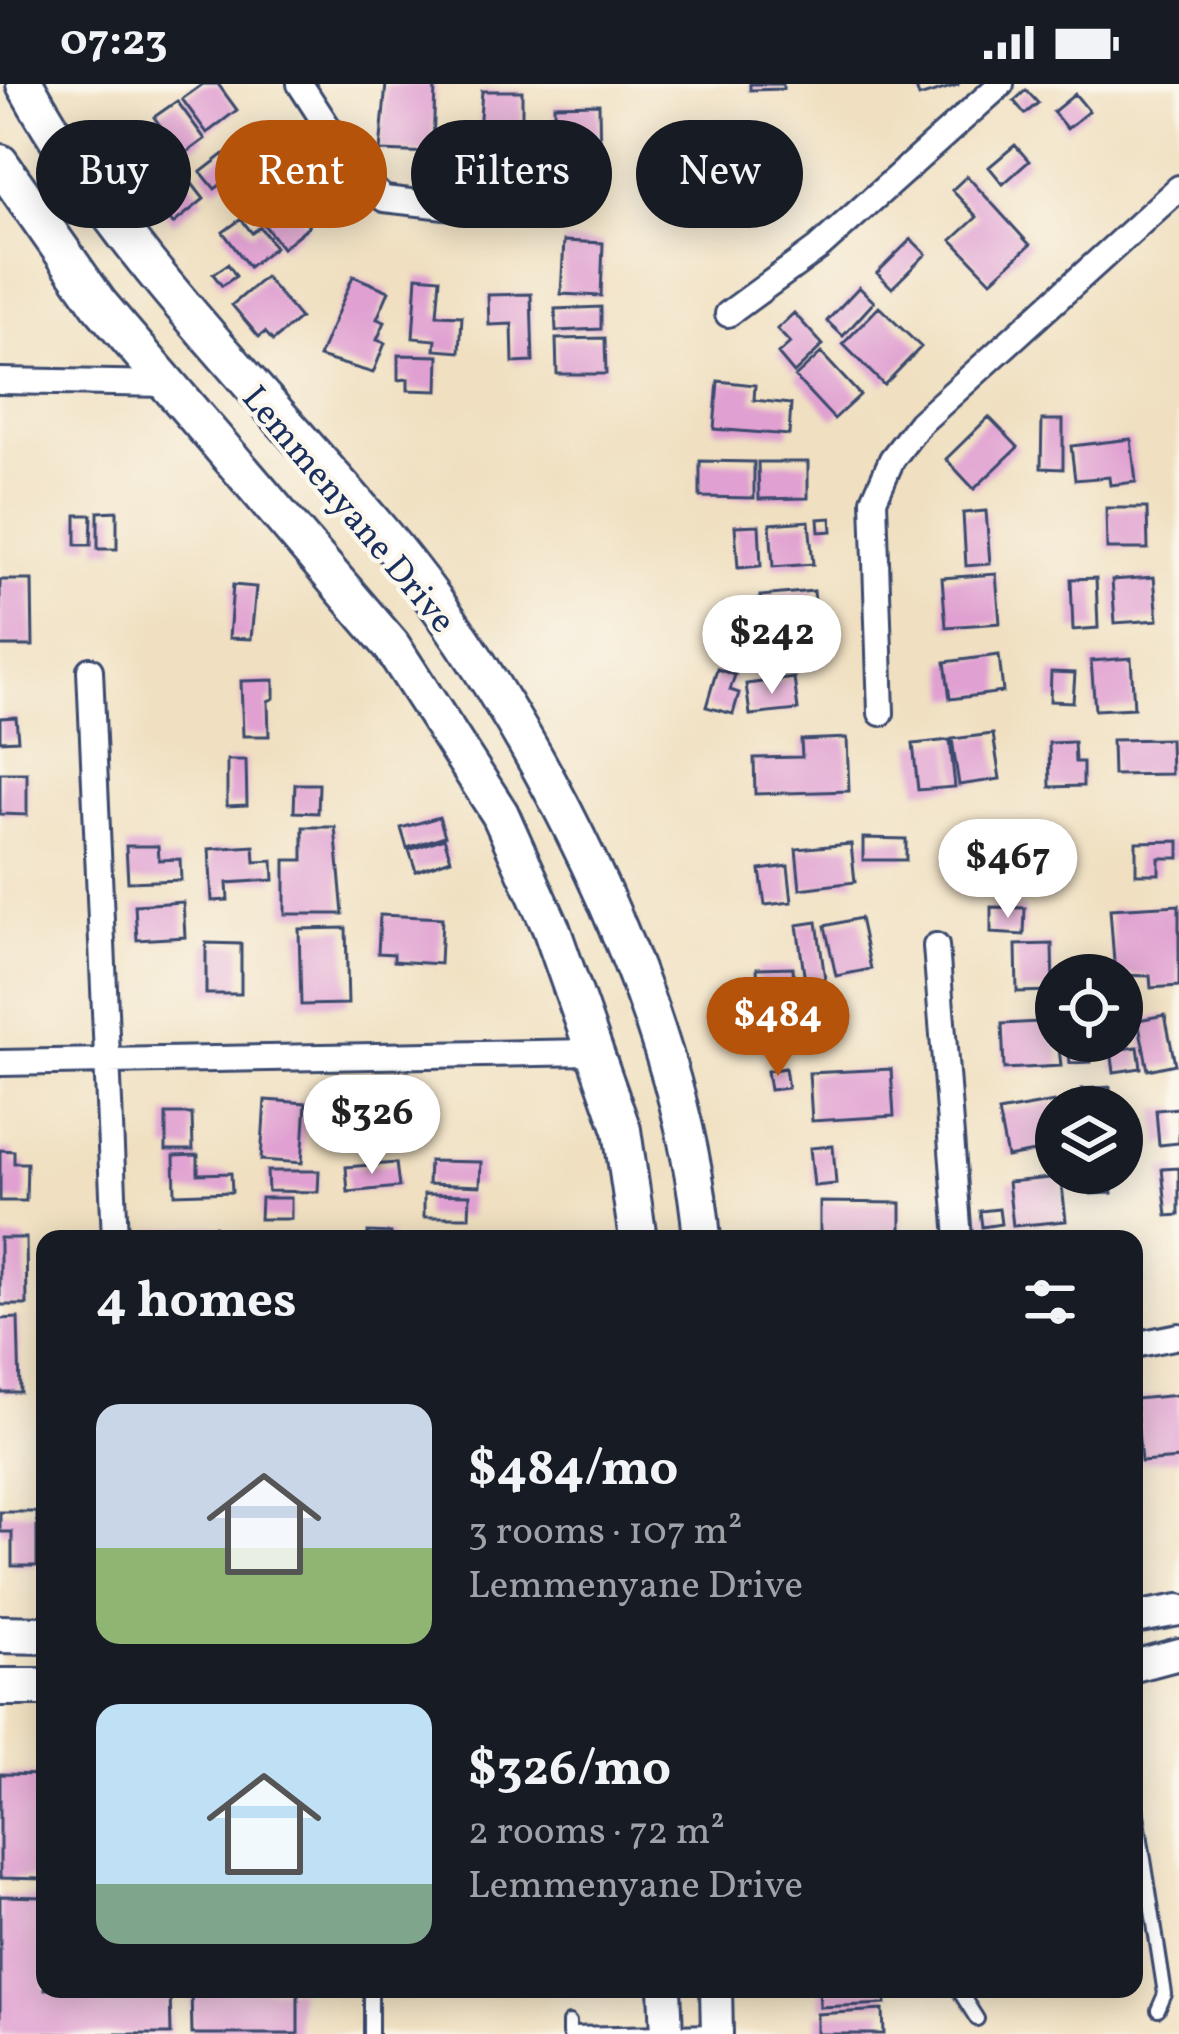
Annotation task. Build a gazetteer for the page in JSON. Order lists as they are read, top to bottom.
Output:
{
  "streets": {
    "main road": ["Lemmenyane Drive"]
  },
  "page": {
    "status": "07:23",
    "chip": [
      "Buy",
      "Rent",
      "Filters",
      "New"
    ],
    "price": [
      "$242",
      "$467",
      "$484",
      "$326"
    ],
    "heading": "4 homes",
    "list": [
      {
        "name": "$484/mo",
        "note": "3 rooms · 107 m² · Lemmenyane Drive"
      },
      {
        "name": "$326/mo",
        "note": "2 rooms · 72 m² · Lemmenyane Drive"
      }
    ]
  }
}
